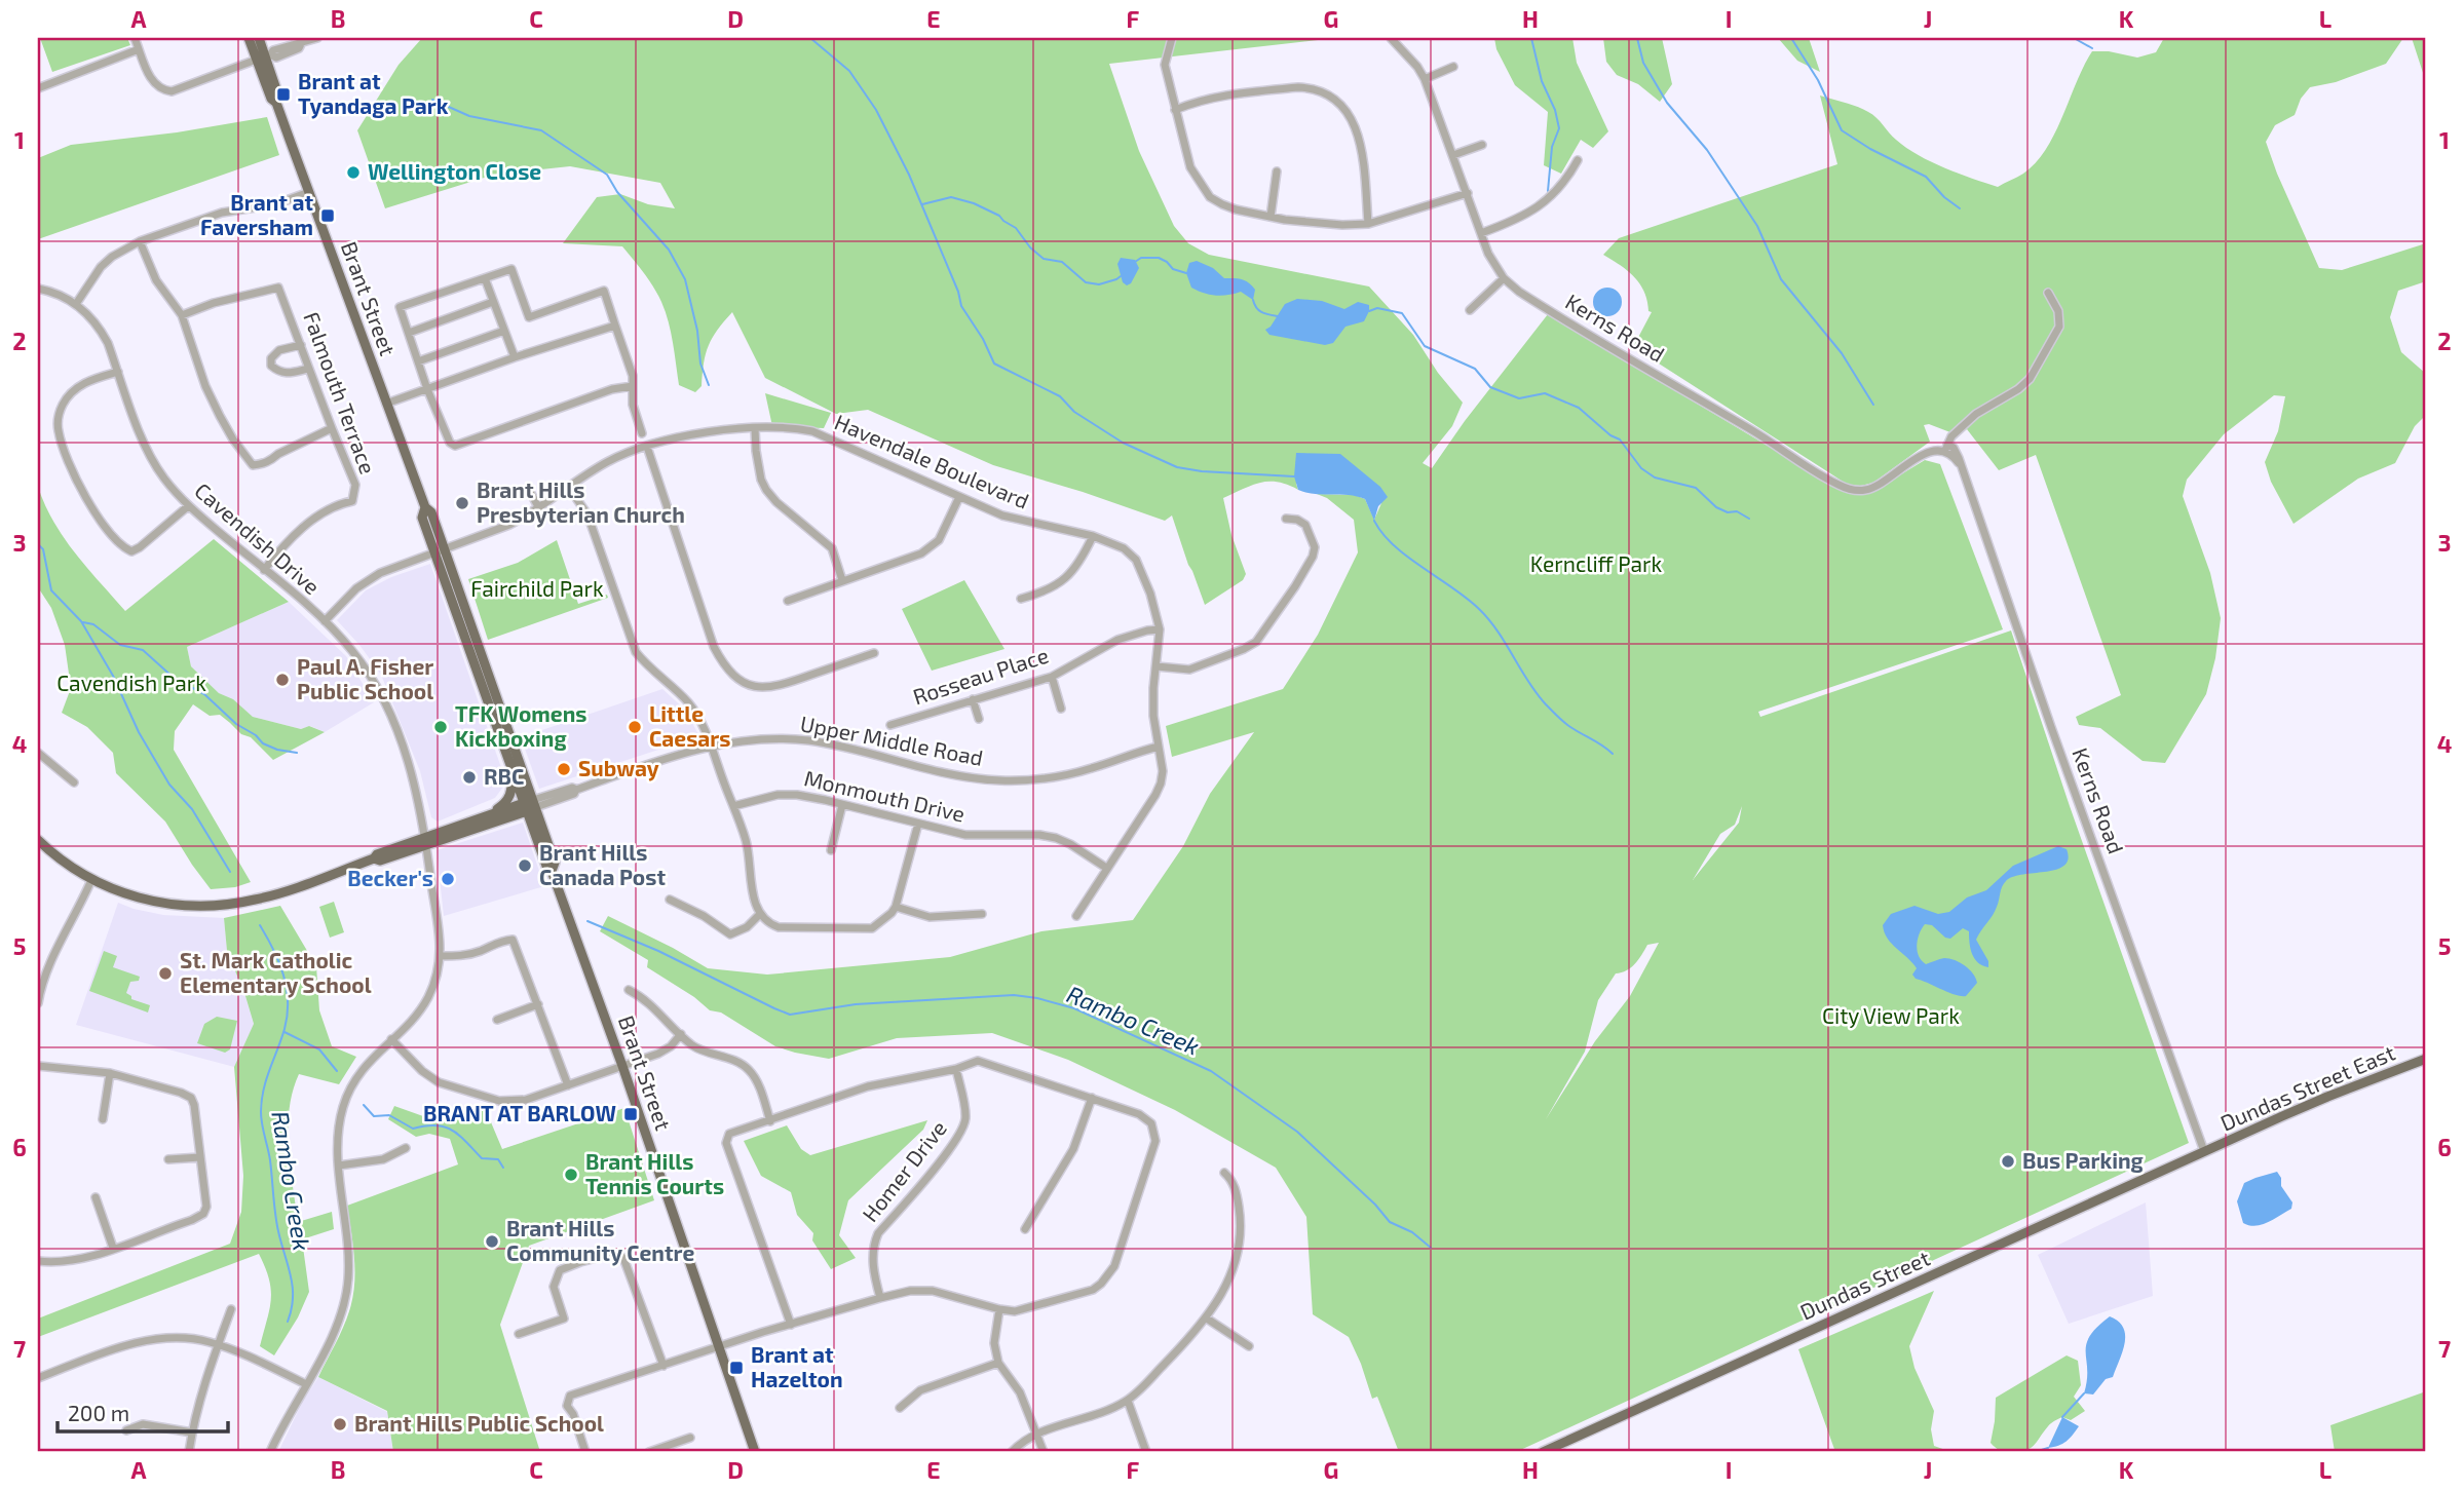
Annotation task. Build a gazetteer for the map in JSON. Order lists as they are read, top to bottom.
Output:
{
  "streets": {
    "main road": [
      "Brant Street",
      "Upper Middle Road",
      "Dundas Street East",
      "Dundas Street"
    ],
    "street": [
      "Kerns Road",
      "Falmouth Terrace",
      "Havendale Boulevard",
      "Cavendish Drive",
      "Rosseau Place",
      "Monmouth Drive",
      "Homer Drive"
    ]
  },
  "crossings": [
    ["Brant Street", "Havendale Boulevard"],
    ["Brant Street", "Upper Middle Road"],
    ["Kerns Road", "Dundas Street East"],
    ["Kerns Road", "Dundas Street"],
    ["Falmouth Terrace", "Cavendish Drive"],
    ["Havendale Boulevard", "Cavendish Drive"],
    ["Havendale Boulevard", "Rosseau Place"],
    ["Havendale Boulevard", "Upper Middle Road"],
    ["Havendale Boulevard", "Monmouth Drive"],
    ["Cavendish Drive", "Upper Middle Road"],
    ["Dundas Street East", "Dundas Street"]
  ],
  "water": ["Rambo Creek"],
  "parks": [
    "Kerncliff Park",
    "Fairchild Park",
    "Cavendish Park",
    "City View Park"
  ],
  "places": {
    "transit": [
      "Brant at Tyandaga Park",
      "Brant at Faversham",
      "BRANT AT BARLOW",
      "Brant at Hazelton"
    ],
    "other": [
      "Wellington Close",
      "Brant Hills Presbyterian Church",
      "Paul A. Fisher Public School",
      "TFK Womens Kickboxing",
      "Little Caesars",
      "Subway",
      "RBC",
      "Brant Hills Canada Post",
      "Becker's",
      "St. Mark Catholic Elementary School",
      "Bus Parking",
      "Brant Hills Tennis Courts",
      "Brant Hills Community Centre",
      "Brant Hills Public School"
    ]
  },
  "scale_bar": "200 m",
  "grid": {
    "columns": [
      "A",
      "B",
      "C",
      "D",
      "E",
      "F",
      "G",
      "H",
      "I",
      "J",
      "K",
      "L"
    ],
    "rows": [
      "1",
      "2",
      "3",
      "4",
      "5",
      "6",
      "7"
    ]
  }
}
